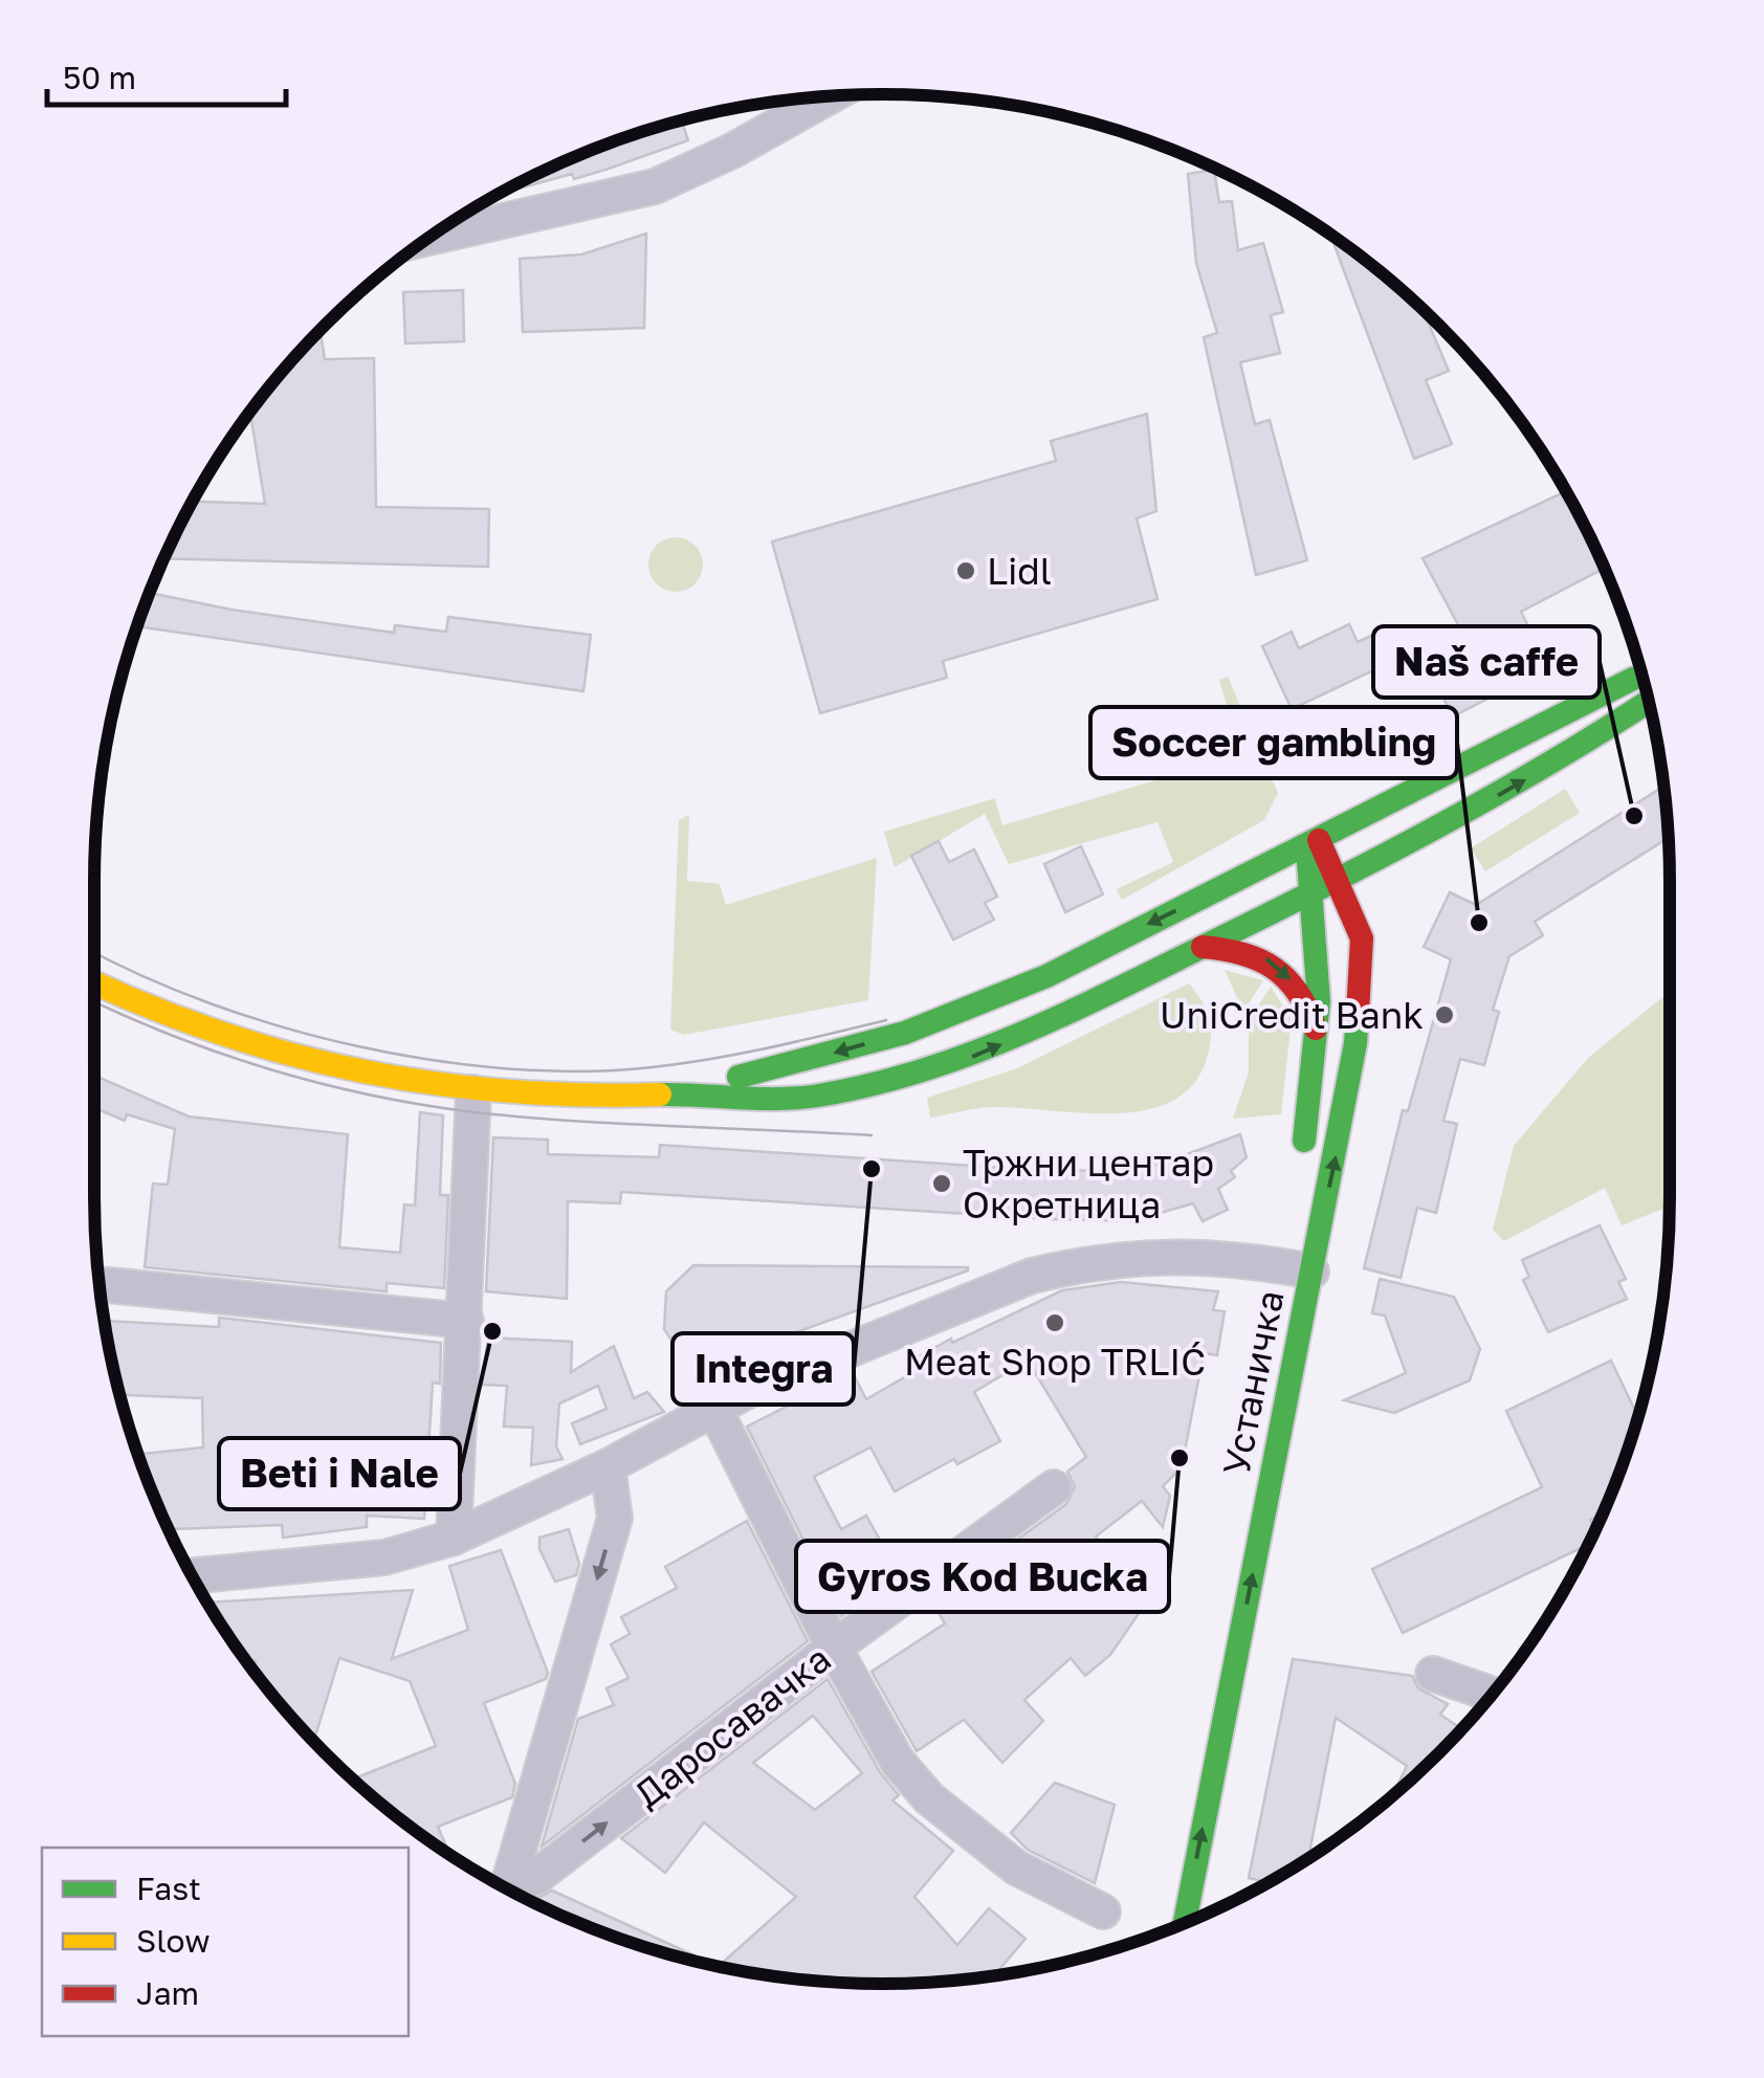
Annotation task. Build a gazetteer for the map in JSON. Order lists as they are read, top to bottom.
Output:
{
  "streets": {
    "main road": ["Устаничка"],
    "street": ["Даросавачка"]
  },
  "one_way": ["Устаничка"],
  "places": [
    "Lidl",
    "Naš caffe",
    "Soccer gambling",
    "UniCredit Bank",
    "Integra",
    "Тржни центар Окретница",
    "Meat Shop TRLIĆ",
    "Beti i Nale",
    "Gyros Kod Bucka"
  ],
  "legend": ["Fast", "Slow", "Jam"],
  "scale_bar": "50 m"
}
